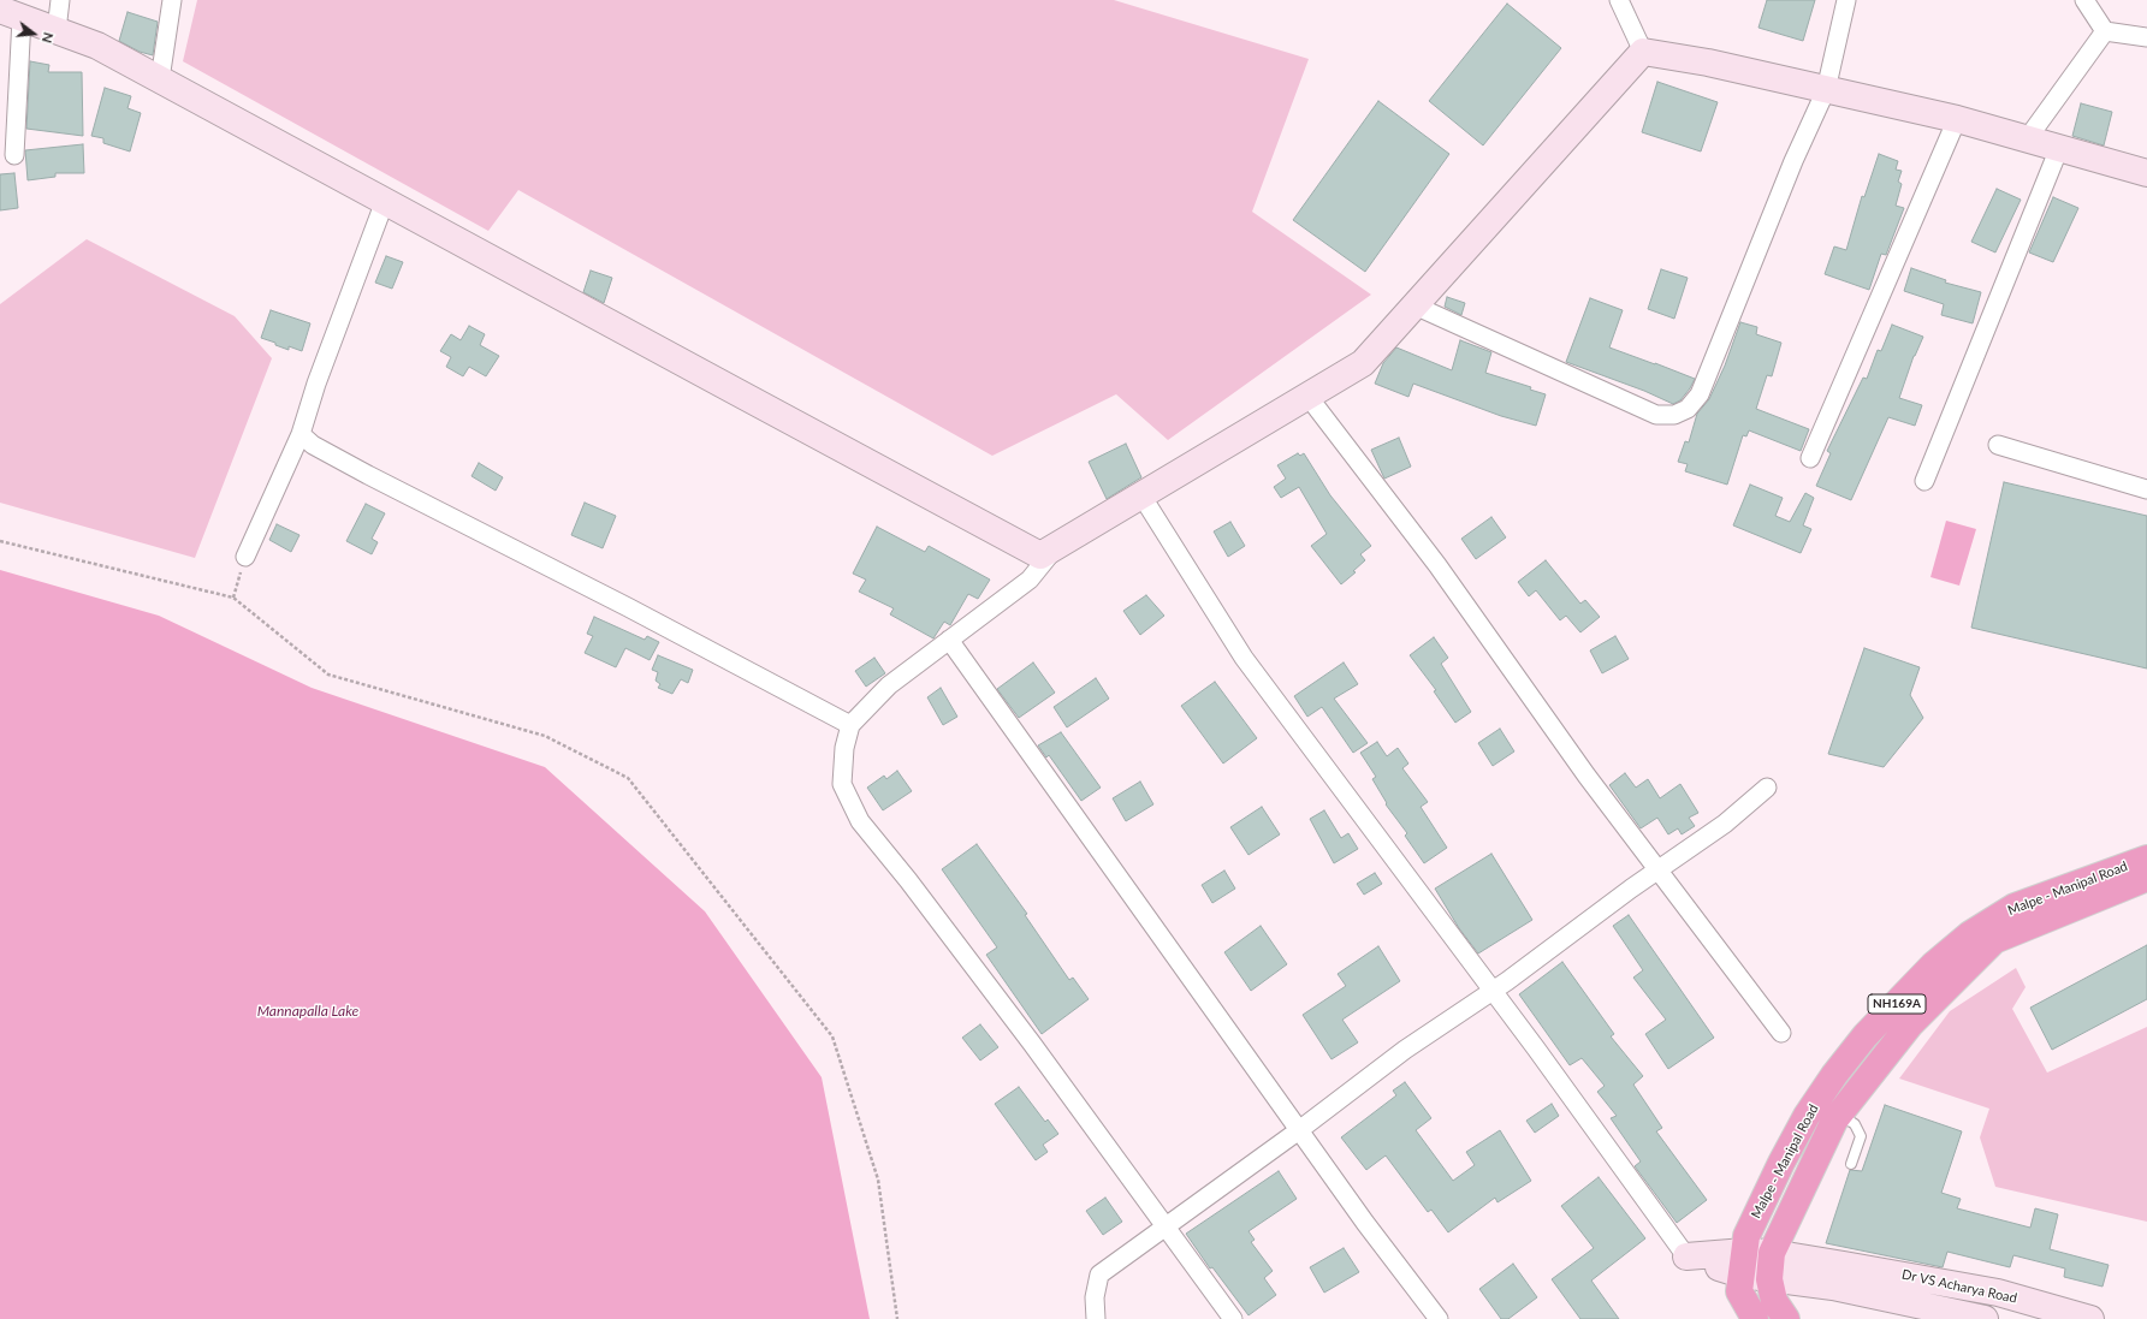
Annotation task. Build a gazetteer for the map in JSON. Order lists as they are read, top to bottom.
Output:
{
  "streets": {
    "highway": ["Malpe - Manipal Road", "NH169A"],
    "street": ["Dr VS Acharya Road"]
  },
  "crossings": [
    ["Malpe - Manipal Road", "Dr VS Acharya Road"]
  ],
  "water": ["Mannapalla Lake"],
  "north": "right"
}
